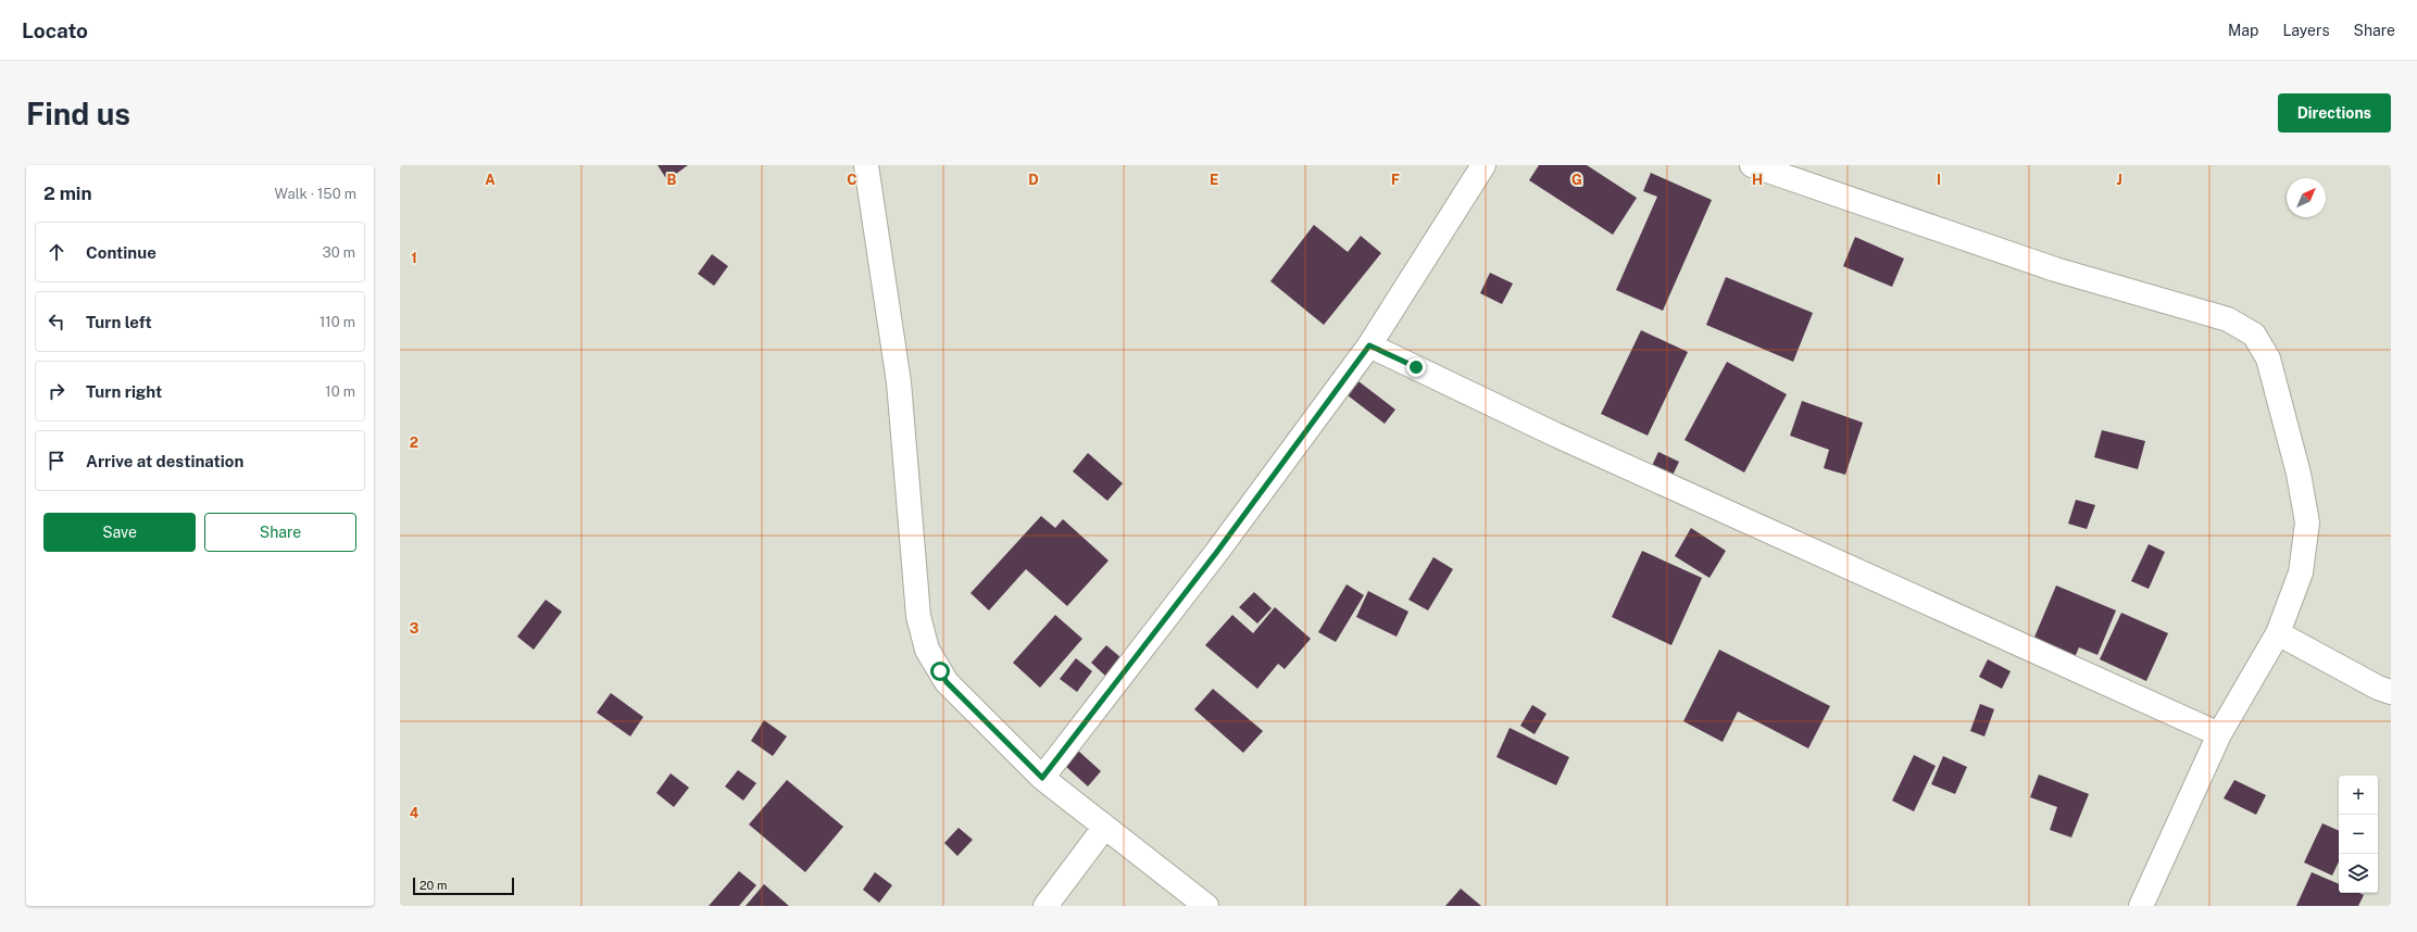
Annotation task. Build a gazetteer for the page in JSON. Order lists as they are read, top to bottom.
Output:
{
  "scale_bar": "20 m",
  "north": "top right",
  "page": {
    "header": "Locato",
    "nav": ["Map", "Layers", "Share"],
    "buttons": [
      "Directions",
      ["Save", "Share"]
    ],
    "title": "Find us",
    "heading": ["2 min", "Walk · 150 m"],
    "list": [
      ["Continue", "30 m"],
      ["Turn left", "110 m"],
      ["Turn right", "10 m"],
      "Arrive at destination"
    ],
    "map_buttons": ["+", "−"],
    "scale": "20 m"
  },
  "grid": {
    "columns": [
      "A",
      "B",
      "C",
      "D",
      "E",
      "F",
      "G",
      "H",
      "I",
      "J"
    ],
    "rows": [
      "1",
      "2",
      "3",
      "4"
    ]
  }
}
